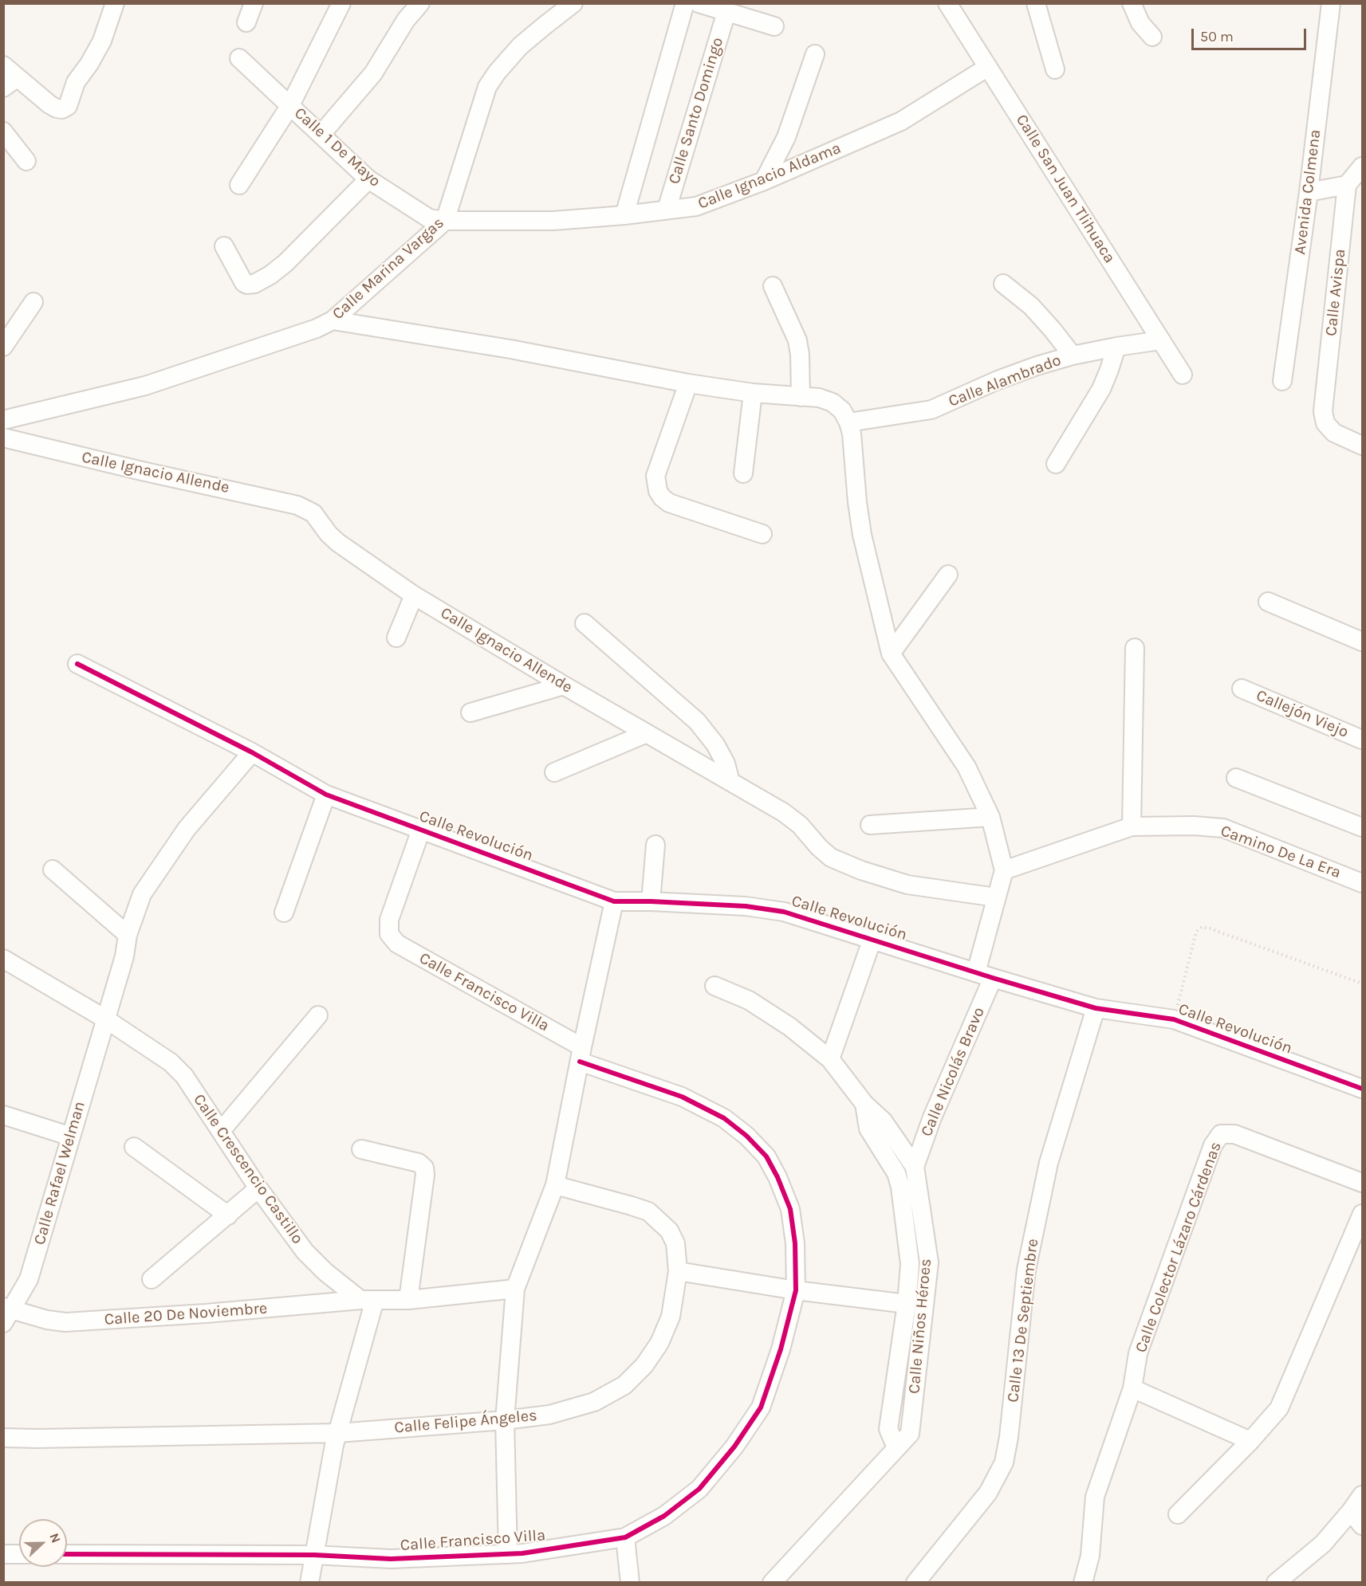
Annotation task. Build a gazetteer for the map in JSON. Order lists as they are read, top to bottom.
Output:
{
  "streets": {
    "street": [
      "Calle Santo Domingo",
      "Calle 1 De Mayo",
      "Calle Ignacio Aldama",
      "Calle San Juan Tlihuaca",
      "Avenida Colmena",
      "Calle Marina Vargas",
      "Calle Avispa",
      "Calle Alambrado",
      "Calle Ignacio Allende",
      "Callejón Viejo",
      "Calle Revolución",
      "Camino De La Era",
      "Calle Francisco Villa",
      "Calle Nicolás Bravo",
      "Calle Crescencio Castillo",
      "Calle Rafael Welman",
      "Calle Colector Lázaro Cárdenas",
      "Calle 20 De Noviembre",
      "Calle 13 De Septiembre",
      "Calle Niños Héroes",
      "Calle Felipe Ángeles"
    ]
  },
  "crossings": [
    ["Calle Santo Domingo", "Calle Ignacio Aldama"],
    ["Calle 1 De Mayo", "Calle Ignacio Aldama"],
    ["Calle 1 De Mayo", "Calle Marina Vargas"],
    ["Calle Ignacio Aldama", "Calle San Juan Tlihuaca"],
    ["Calle Ignacio Aldama", "Calle Marina Vargas"],
    ["Calle San Juan Tlihuaca", "Calle Alambrado"],
    ["Calle Ignacio Allende", "Calle Nicolás Bravo"],
    ["Calle Revolución", "Calle Francisco Villa"],
    ["Calle Revolución", "Calle Nicolás Bravo"],
    ["Calle Revolución", "Calle Rafael Welman"],
    ["Calle Revolución", "Calle 13 De Septiembre"],
    ["Camino De La Era", "Calle Nicolás Bravo"],
    ["Calle Nicolás Bravo", "Calle Niños Héroes"],
    ["Calle Crescencio Castillo", "Calle Rafael Welman"],
    ["Calle Crescencio Castillo", "Calle 20 De Noviembre"],
    ["Calle Rafael Welman", "Calle 20 De Noviembre"]
  ],
  "scale_bar": "50 m",
  "north": "right"
}
